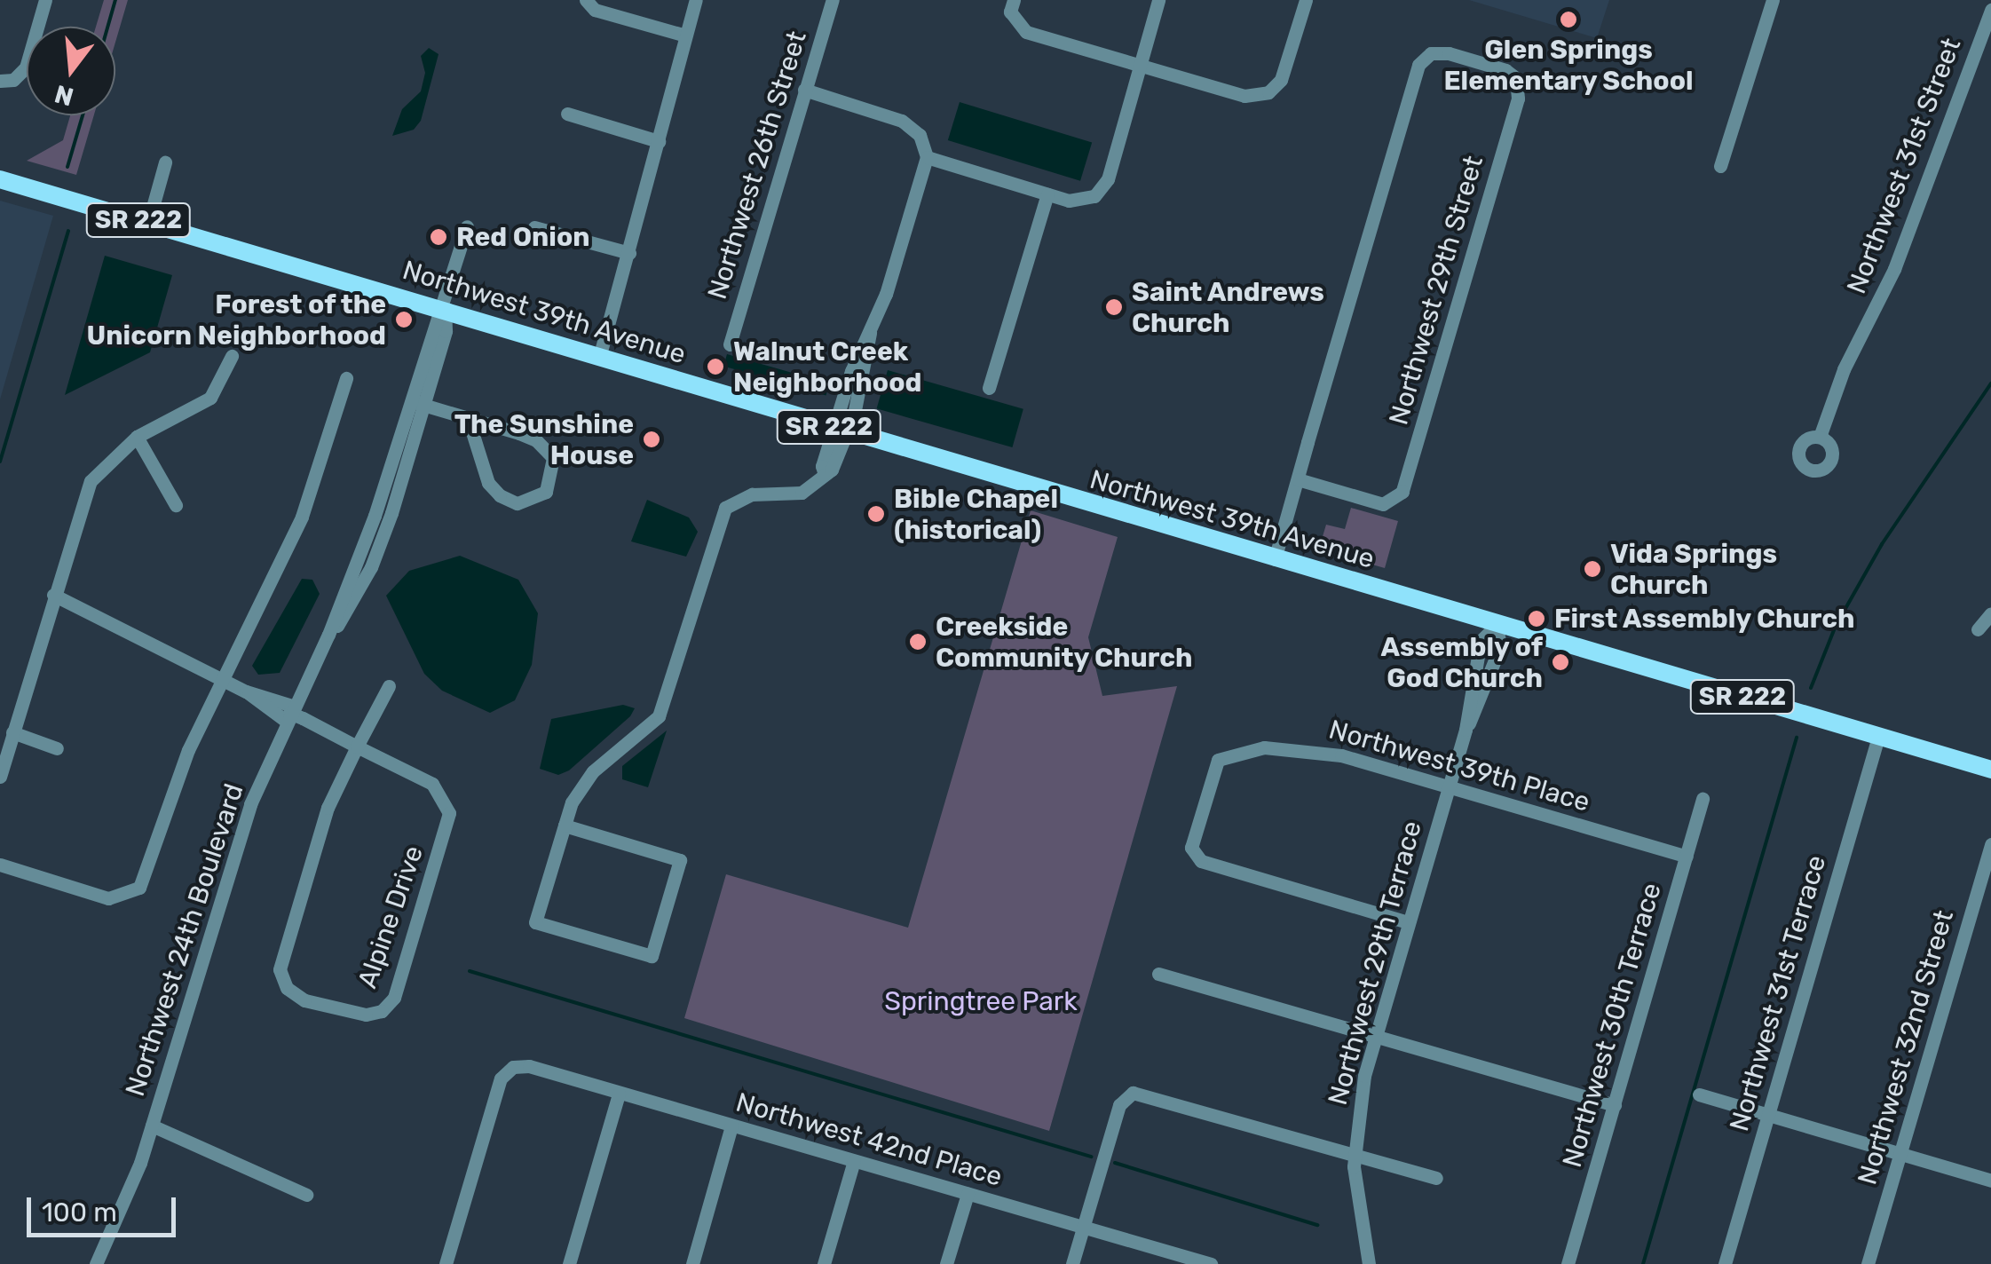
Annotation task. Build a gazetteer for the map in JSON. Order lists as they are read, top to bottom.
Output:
{
  "streets": {
    "main road": ["SR 222", "Northwest 39th Avenue"],
    "street": [
      "Northwest 26th Street",
      "Northwest 31st Street",
      "Northwest 29th Street",
      "Northwest 39th Place",
      "Alpine Drive",
      "Northwest 24th Boulevard",
      "Northwest 29th Terrace",
      "Northwest 31st Terrace",
      "Northwest 30th Terrace",
      "Northwest 32nd Street",
      "Northwest 42nd Place"
    ]
  },
  "crossings": [
    ["Northwest 39th Avenue", "Northwest 24th Boulevard"],
    ["Northwest 39th Avenue", "Northwest 29th Terrace"],
    ["Northwest 39th Avenue", "Northwest 31st Terrace"],
    ["Northwest 39th Place", "Northwest 29th Terrace"],
    ["Northwest 39th Place", "Northwest 30th Terrace"]
  ],
  "parks": ["Springtree Park"],
  "places": [
    "Glen Springs Elementary School",
    "Red Onion",
    "Saint Andrews Church",
    "Forest of the Unicorn Neighborhood",
    "Walnut Creek Neighborhood",
    "The Sunshine House",
    "Bible Chapel (historical)",
    "Vida Springs Church",
    "First Assembly Church",
    "Creekside Community Church",
    "Assembly of God Church"
  ],
  "scale_bar": "100 m",
  "north": "bottom"
}
